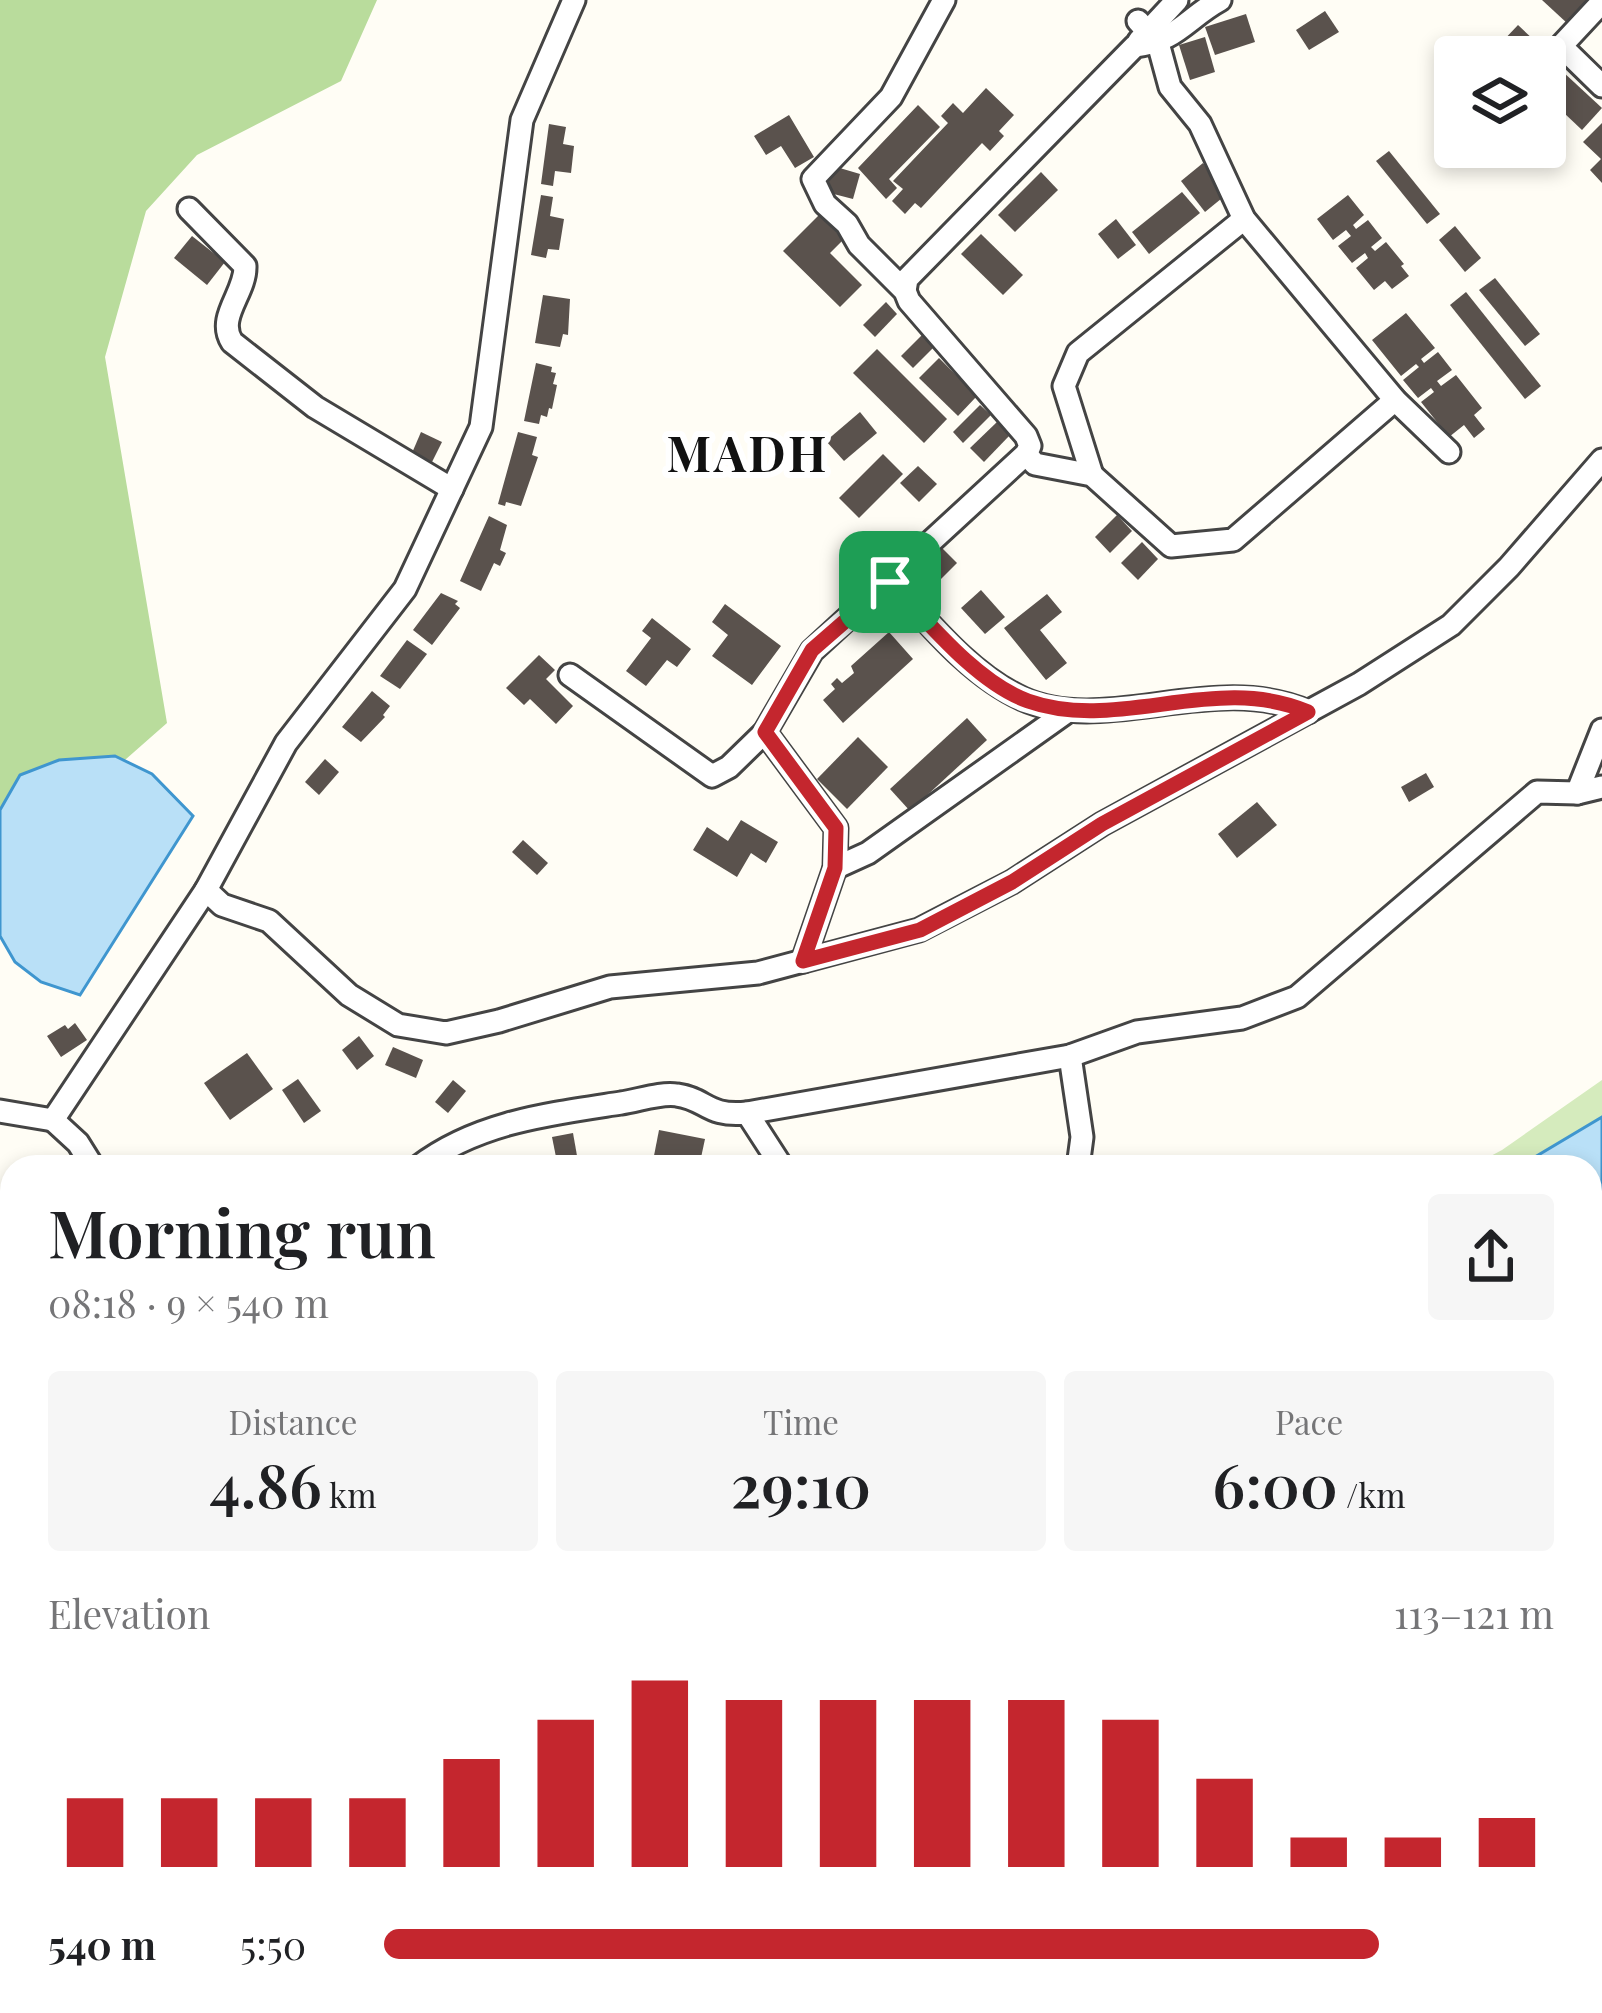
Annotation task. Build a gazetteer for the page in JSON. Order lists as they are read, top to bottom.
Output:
{
  "districts": ["MADH"],
  "page": {
    "heading": ["Morning run", "08:18 · 9 × 540 m"],
    "stats": [
      ["Distance", "4.86 km"],
      ["Time", "29:10"],
      ["Pace", "6:00 /km"]
    ],
    "chart": ["Elevation", "113–121 m"],
    "list": [
      {
        "name": "540 m",
        "note": "5:50"
      }
    ]
  }
}
